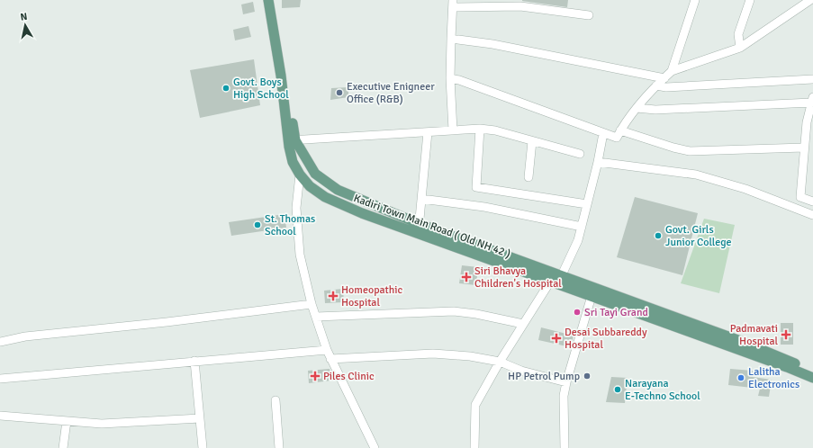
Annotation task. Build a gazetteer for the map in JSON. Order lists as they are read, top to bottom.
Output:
{
  "streets": {
    "main road": ["Kadiri Town Main Road ( Old NH 42 )"]
  },
  "places": {
    "other": [
      "Govt. Boys High School",
      "Executive Enigneer Office (R&B)",
      "St. Thomas School",
      "Govt. Girls Junior College",
      "Sri Tayi Grand",
      "HP Petrol Pump",
      "Lalitha Electronics",
      "Narayana E-Techno School"
    ],
    "health": [
      "Siri Bhavya Children's Hospital",
      "Homeopathic Hospital",
      "Padmavati Hospital",
      "Desai Subbareddy Hospital",
      "Piles Clinic"
    ]
  },
  "north": "top"
}
